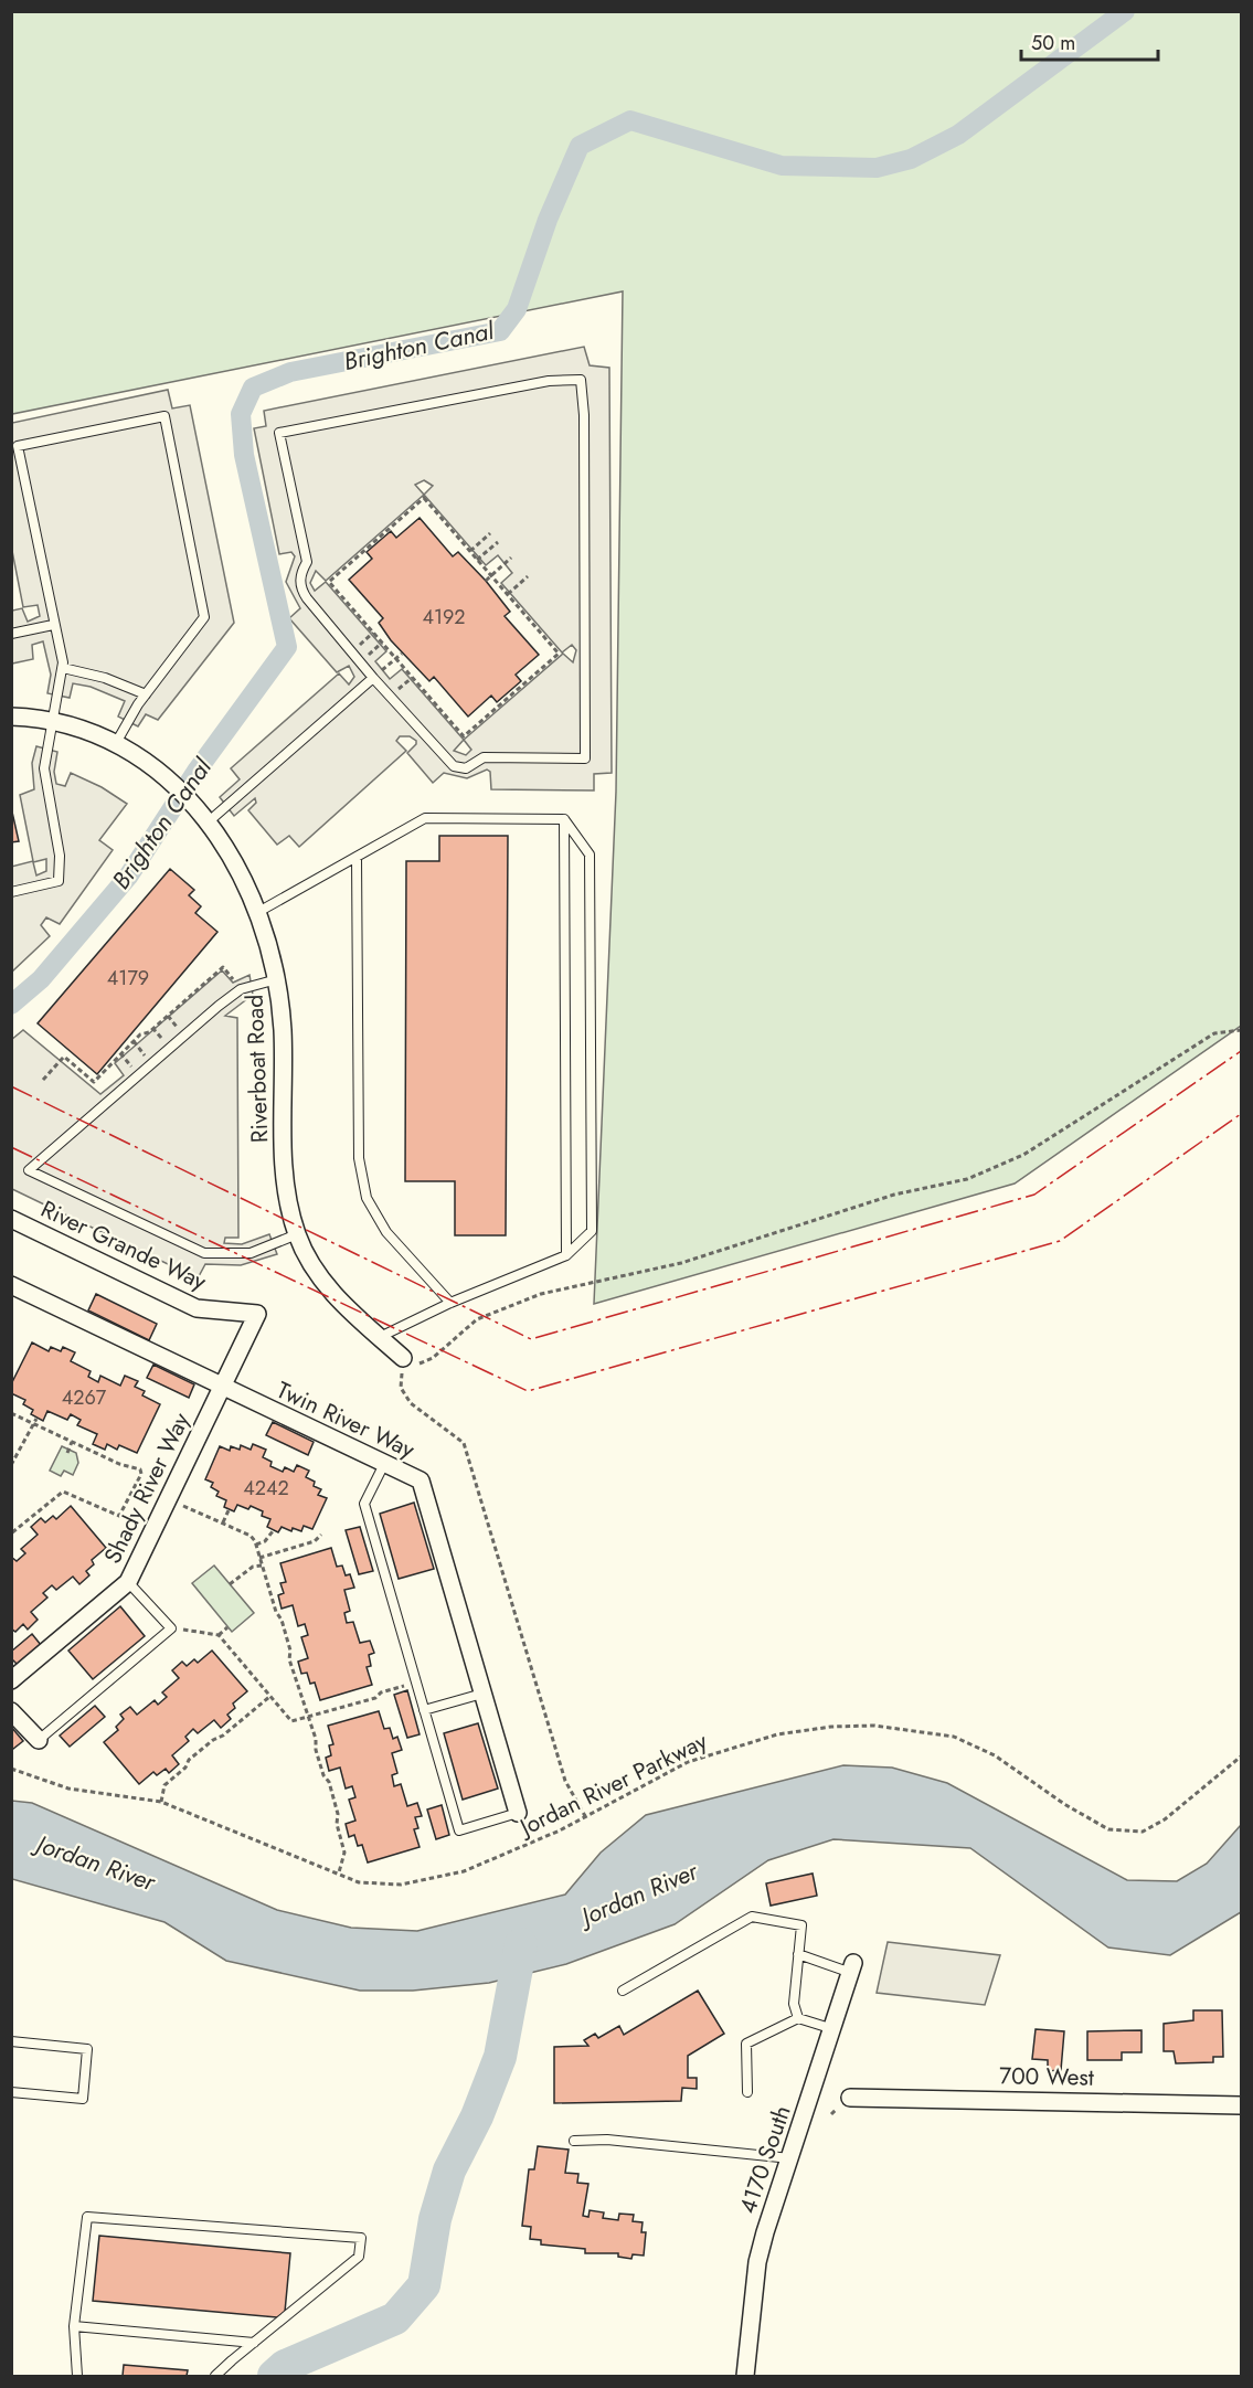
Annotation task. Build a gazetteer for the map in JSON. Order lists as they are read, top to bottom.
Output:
{
  "streets": {
    "street": [
      "Riverboat Road",
      "River Grande Way",
      "Twin River Way",
      "Shady River Way",
      "700 West",
      "4170 South"
    ],
    "path": ["Jordan River Parkway"]
  },
  "crossings": [
    ["River Grande Way", "Shady River Way"],
    ["Twin River Way", "Shady River Way"]
  ],
  "water": ["Brighton Canal", "Jordan River"],
  "house_numbers": [
    "4192",
    "4179",
    "4267",
    "4242"
  ],
  "scale_bar": "50 m"
}
